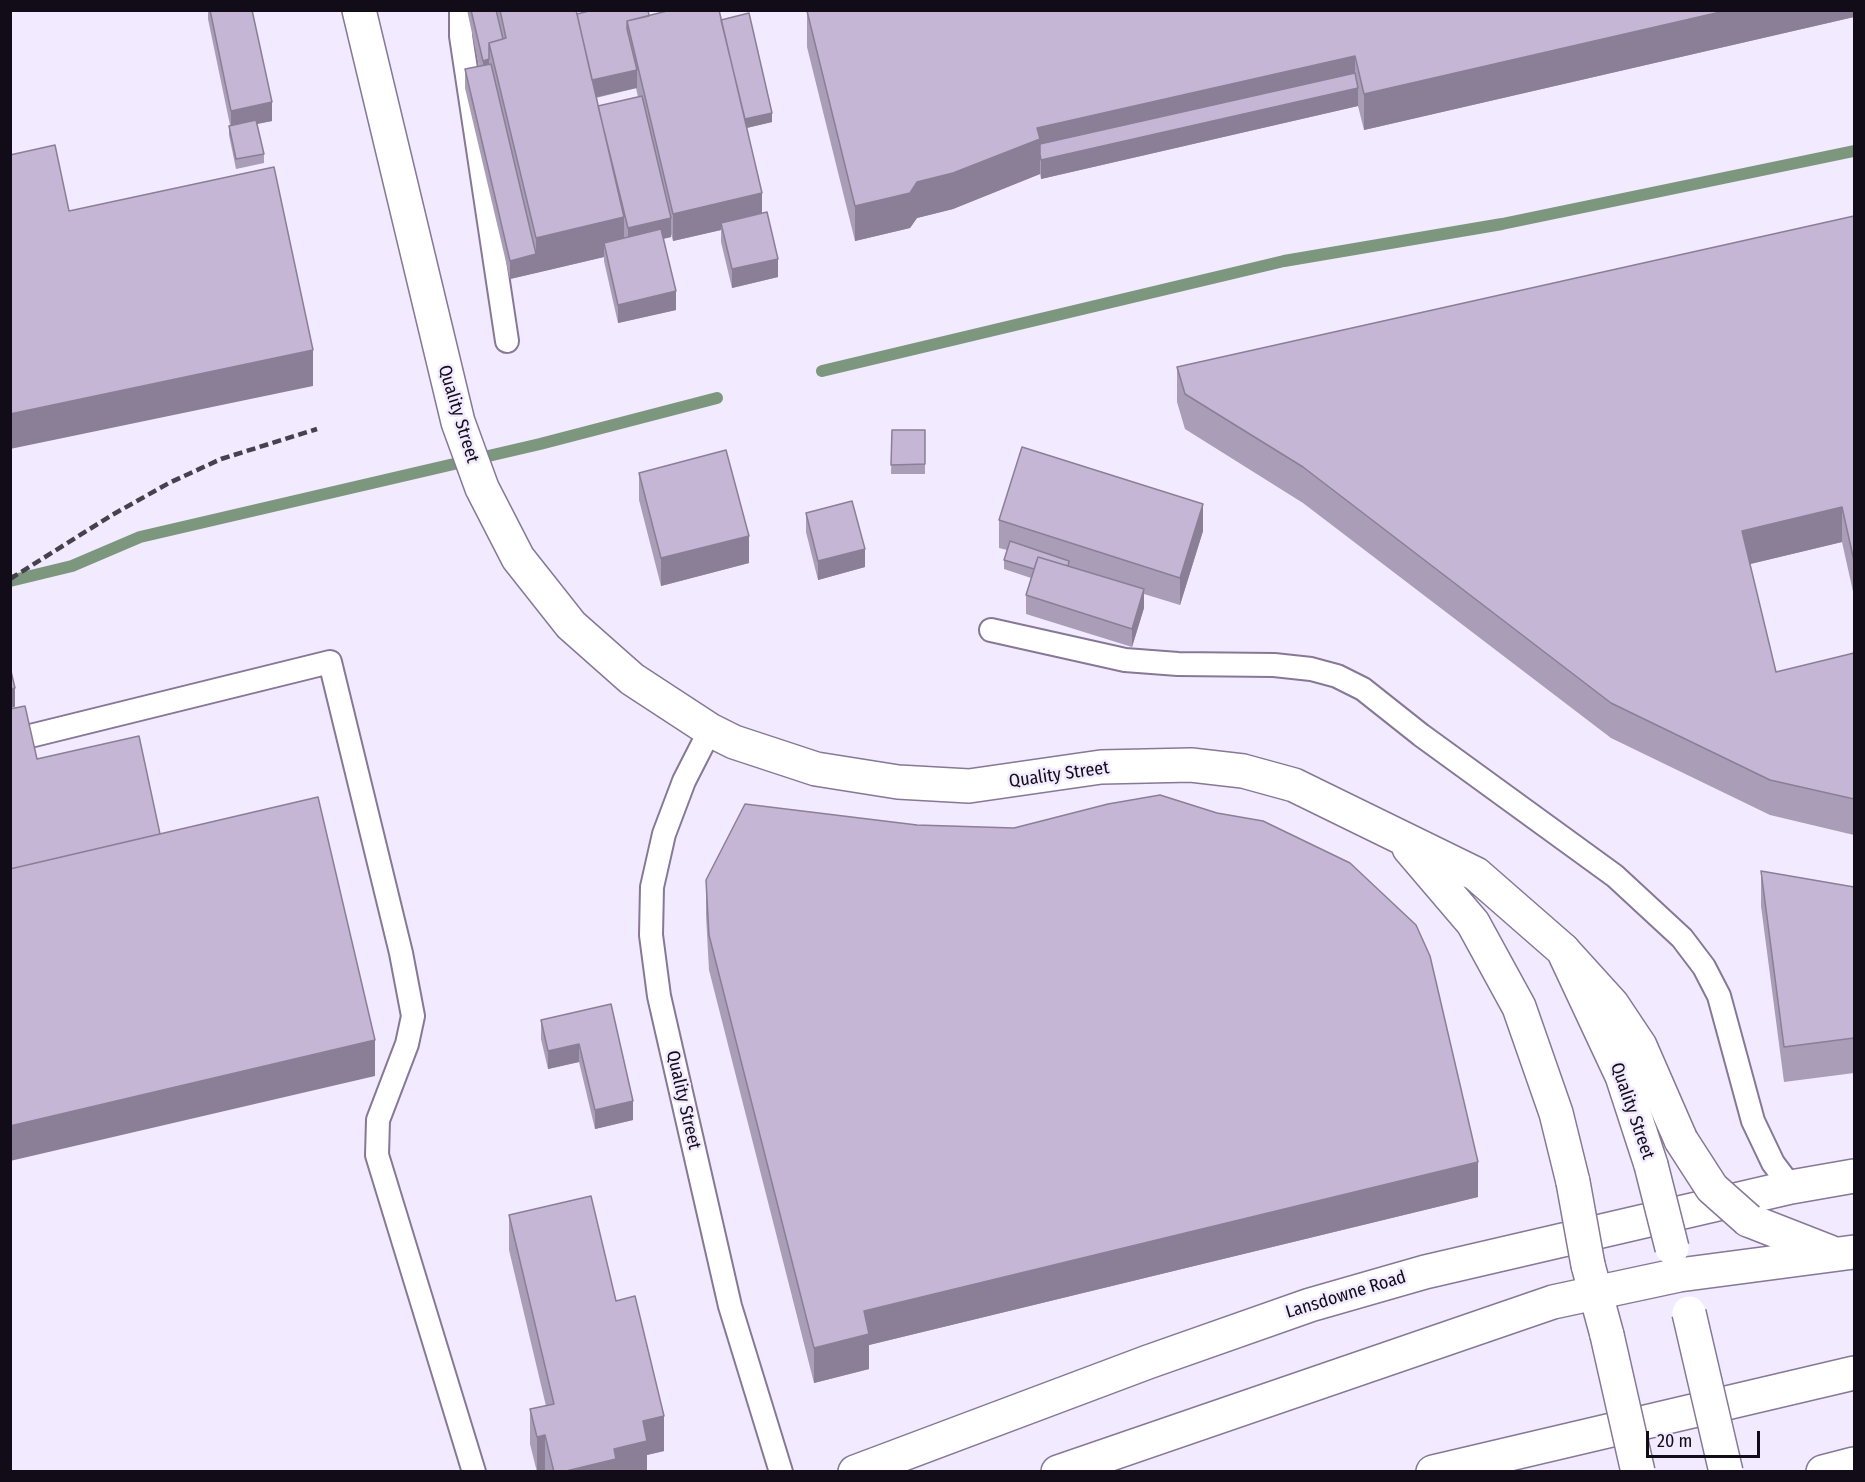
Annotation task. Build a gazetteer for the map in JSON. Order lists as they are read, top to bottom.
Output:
{
  "streets": {
    "main road": ["Quality Street", "Lansdowne Road"]
  },
  "scale_bar": "20 m"
}
